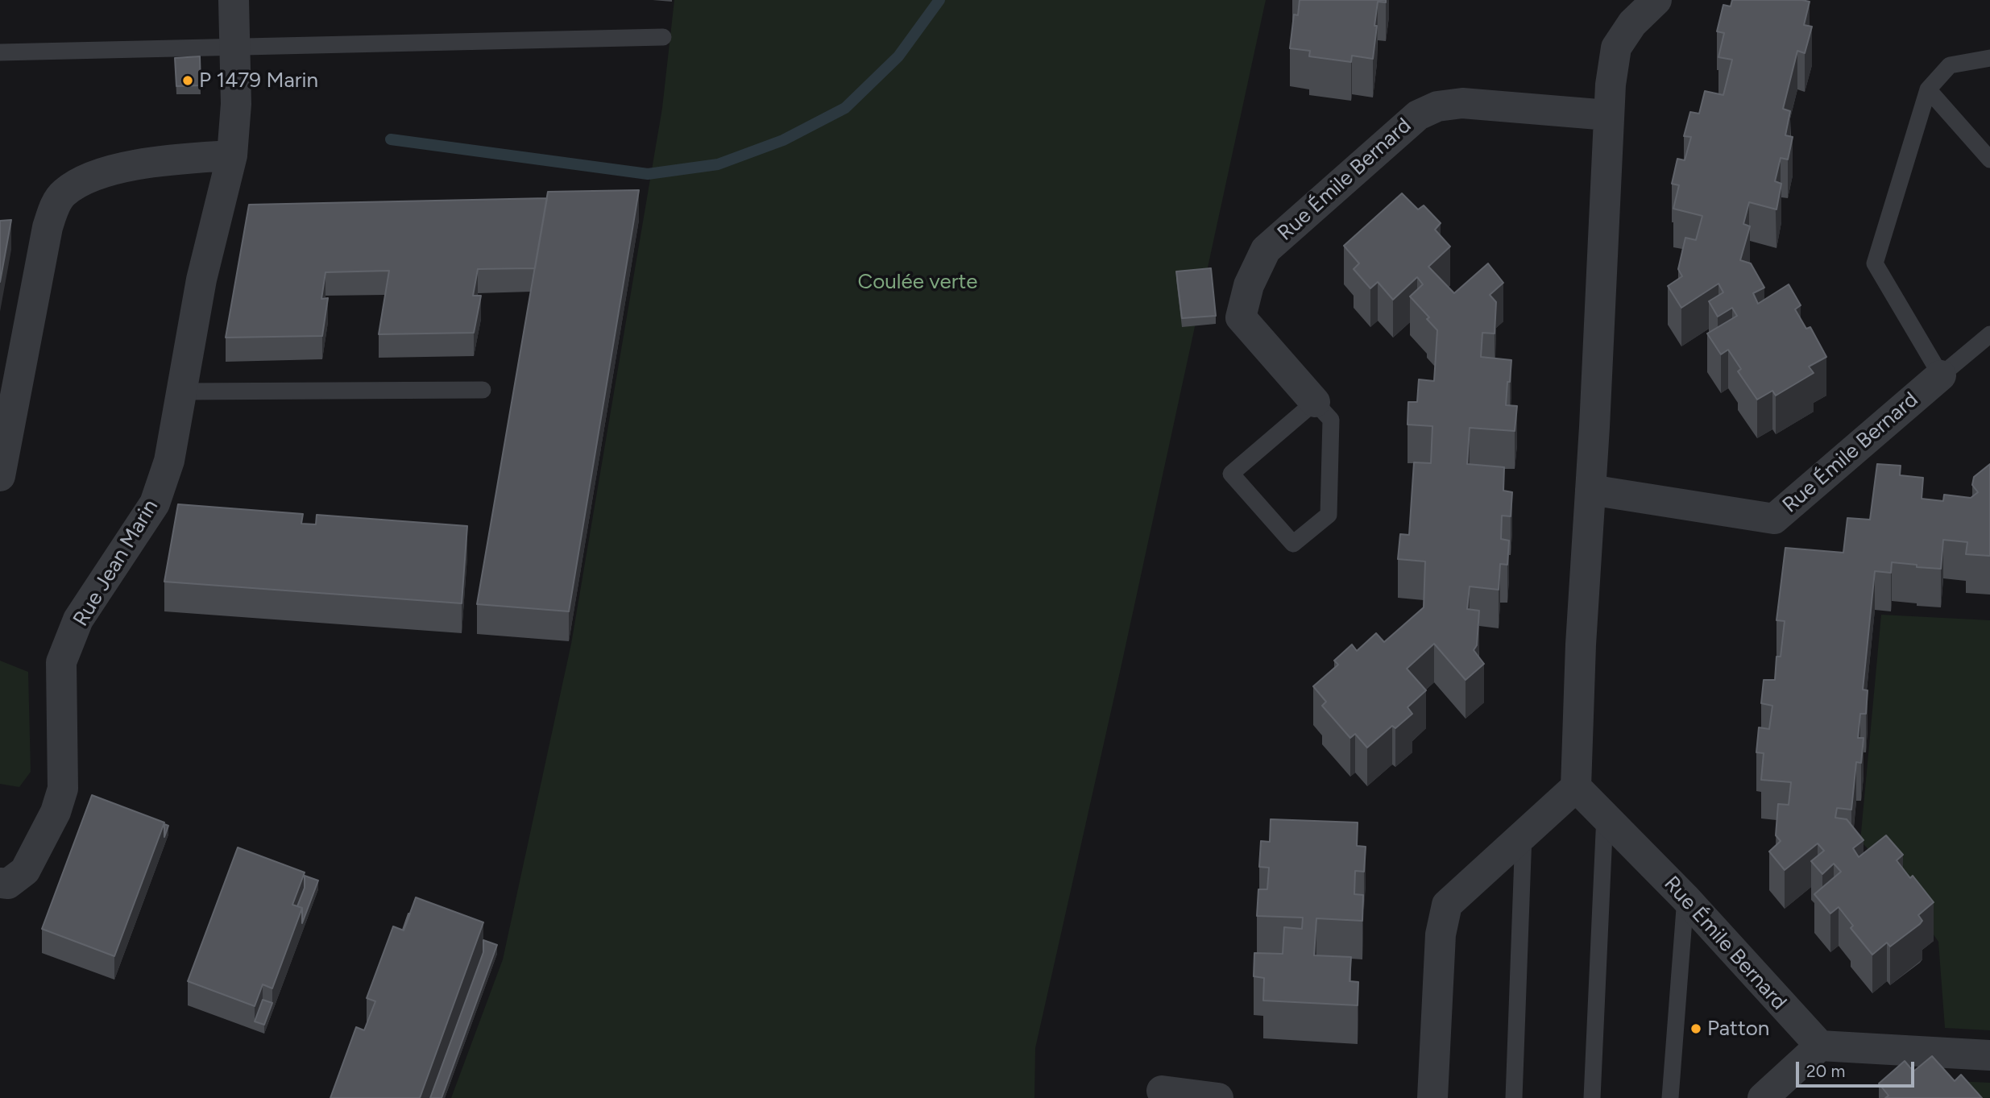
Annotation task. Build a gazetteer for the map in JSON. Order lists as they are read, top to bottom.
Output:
{
  "streets": {
    "street": ["Rue Émile Bernard", "Rue Jean Marin"]
  },
  "parks": ["Coulée verte"],
  "places": ["P 1479 Marin", "Patton"],
  "scale_bar": "20 m"
}
